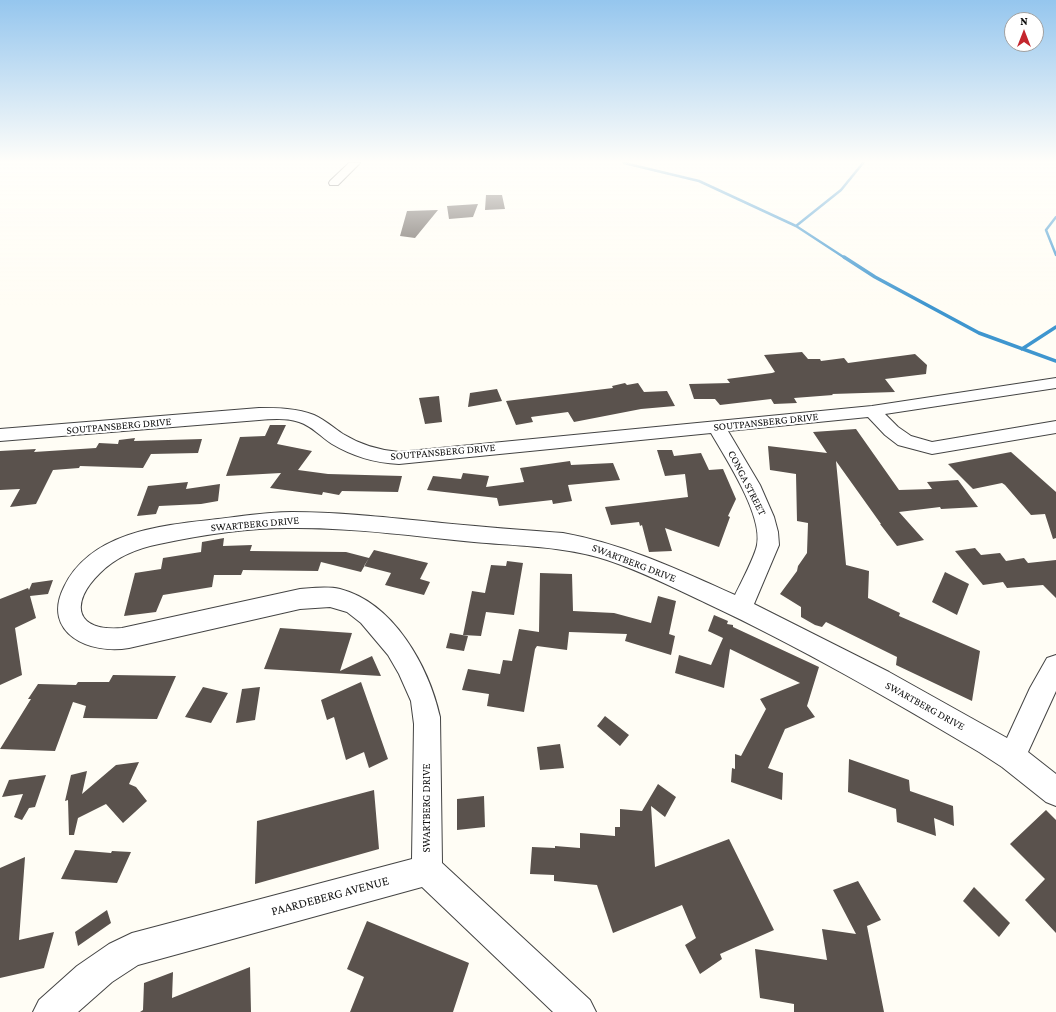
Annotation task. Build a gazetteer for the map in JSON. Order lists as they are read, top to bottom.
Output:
{
  "streets": {
    "street": [
      "SOUTPANSBERG DRIVE",
      "CONGA STREET",
      "SWARTBERG DRIVE",
      "PAARDEBERG AVENUE"
    ]
  },
  "crossings": [
    ["SOUTPANSBERG DRIVE", "CONGA STREET"],
    ["CONGA STREET", "SWARTBERG DRIVE"],
    ["SWARTBERG DRIVE", "PAARDEBERG AVENUE"]
  ],
  "north": "top"
}
